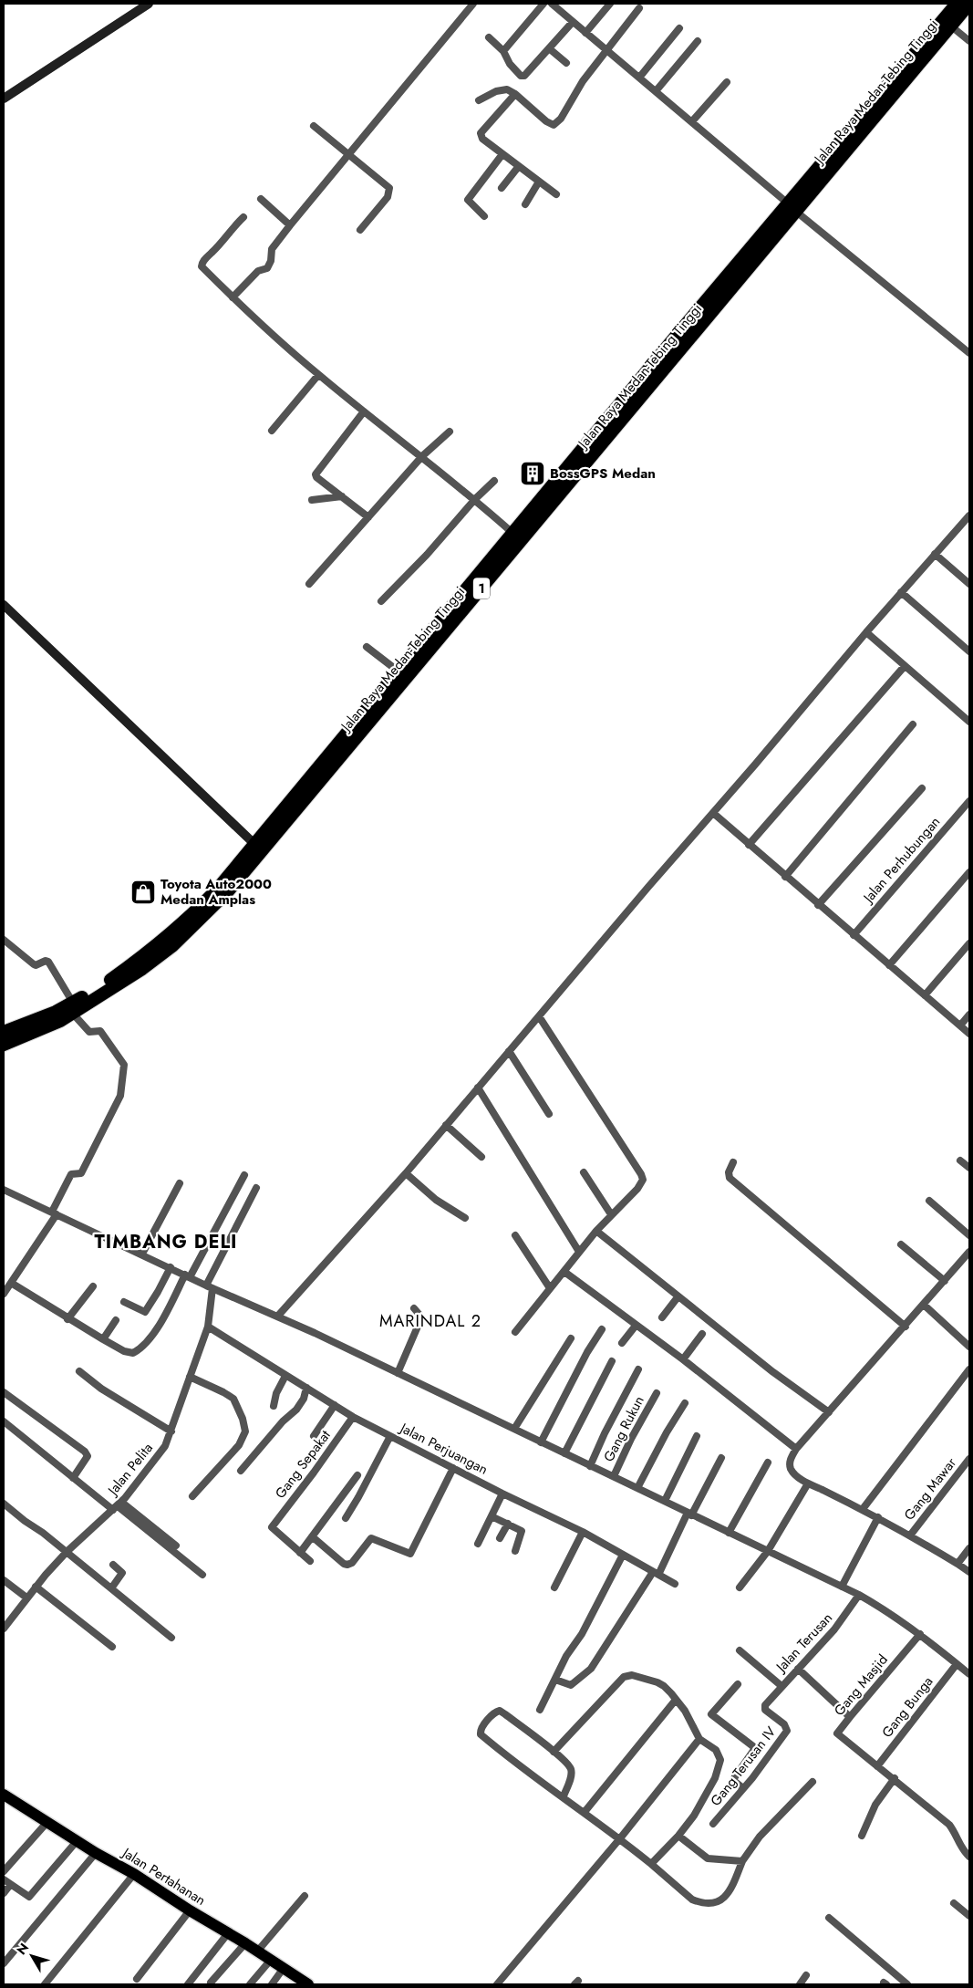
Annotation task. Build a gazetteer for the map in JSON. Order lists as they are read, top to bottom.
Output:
{
  "streets": {
    "highway": ["Jalan Raya Medan-Tebing Tinggi", "1"],
    "main road": ["Jalan Pertahanan"],
    "street": [
      "Jalan Perhubungan",
      "Gang Rukun",
      "Jalan Perjuangan",
      "Gang Sepakat",
      "Jalan Pelita",
      "Gang Mawar",
      "Jalan Terusan",
      "Gang Masjid",
      "Gang Bunga",
      "Gang Terusan IV"
    ]
  },
  "crossings": [
    ["Jalan Perjuangan", "Gang Sepakat"],
    ["Jalan Perjuangan", "Jalan Pelita"],
    ["Jalan Terusan", "Gang Terusan IV"],
    ["Gang Masjid", "Gang Bunga"]
  ],
  "districts": ["TIMBANG DELI", "MARINDAL 2"],
  "places": {
    "building": ["BossGPS Medan"],
    "shop": ["Toyota Auto2000 Medan Amplas"]
  },
  "north": "top left"
}
